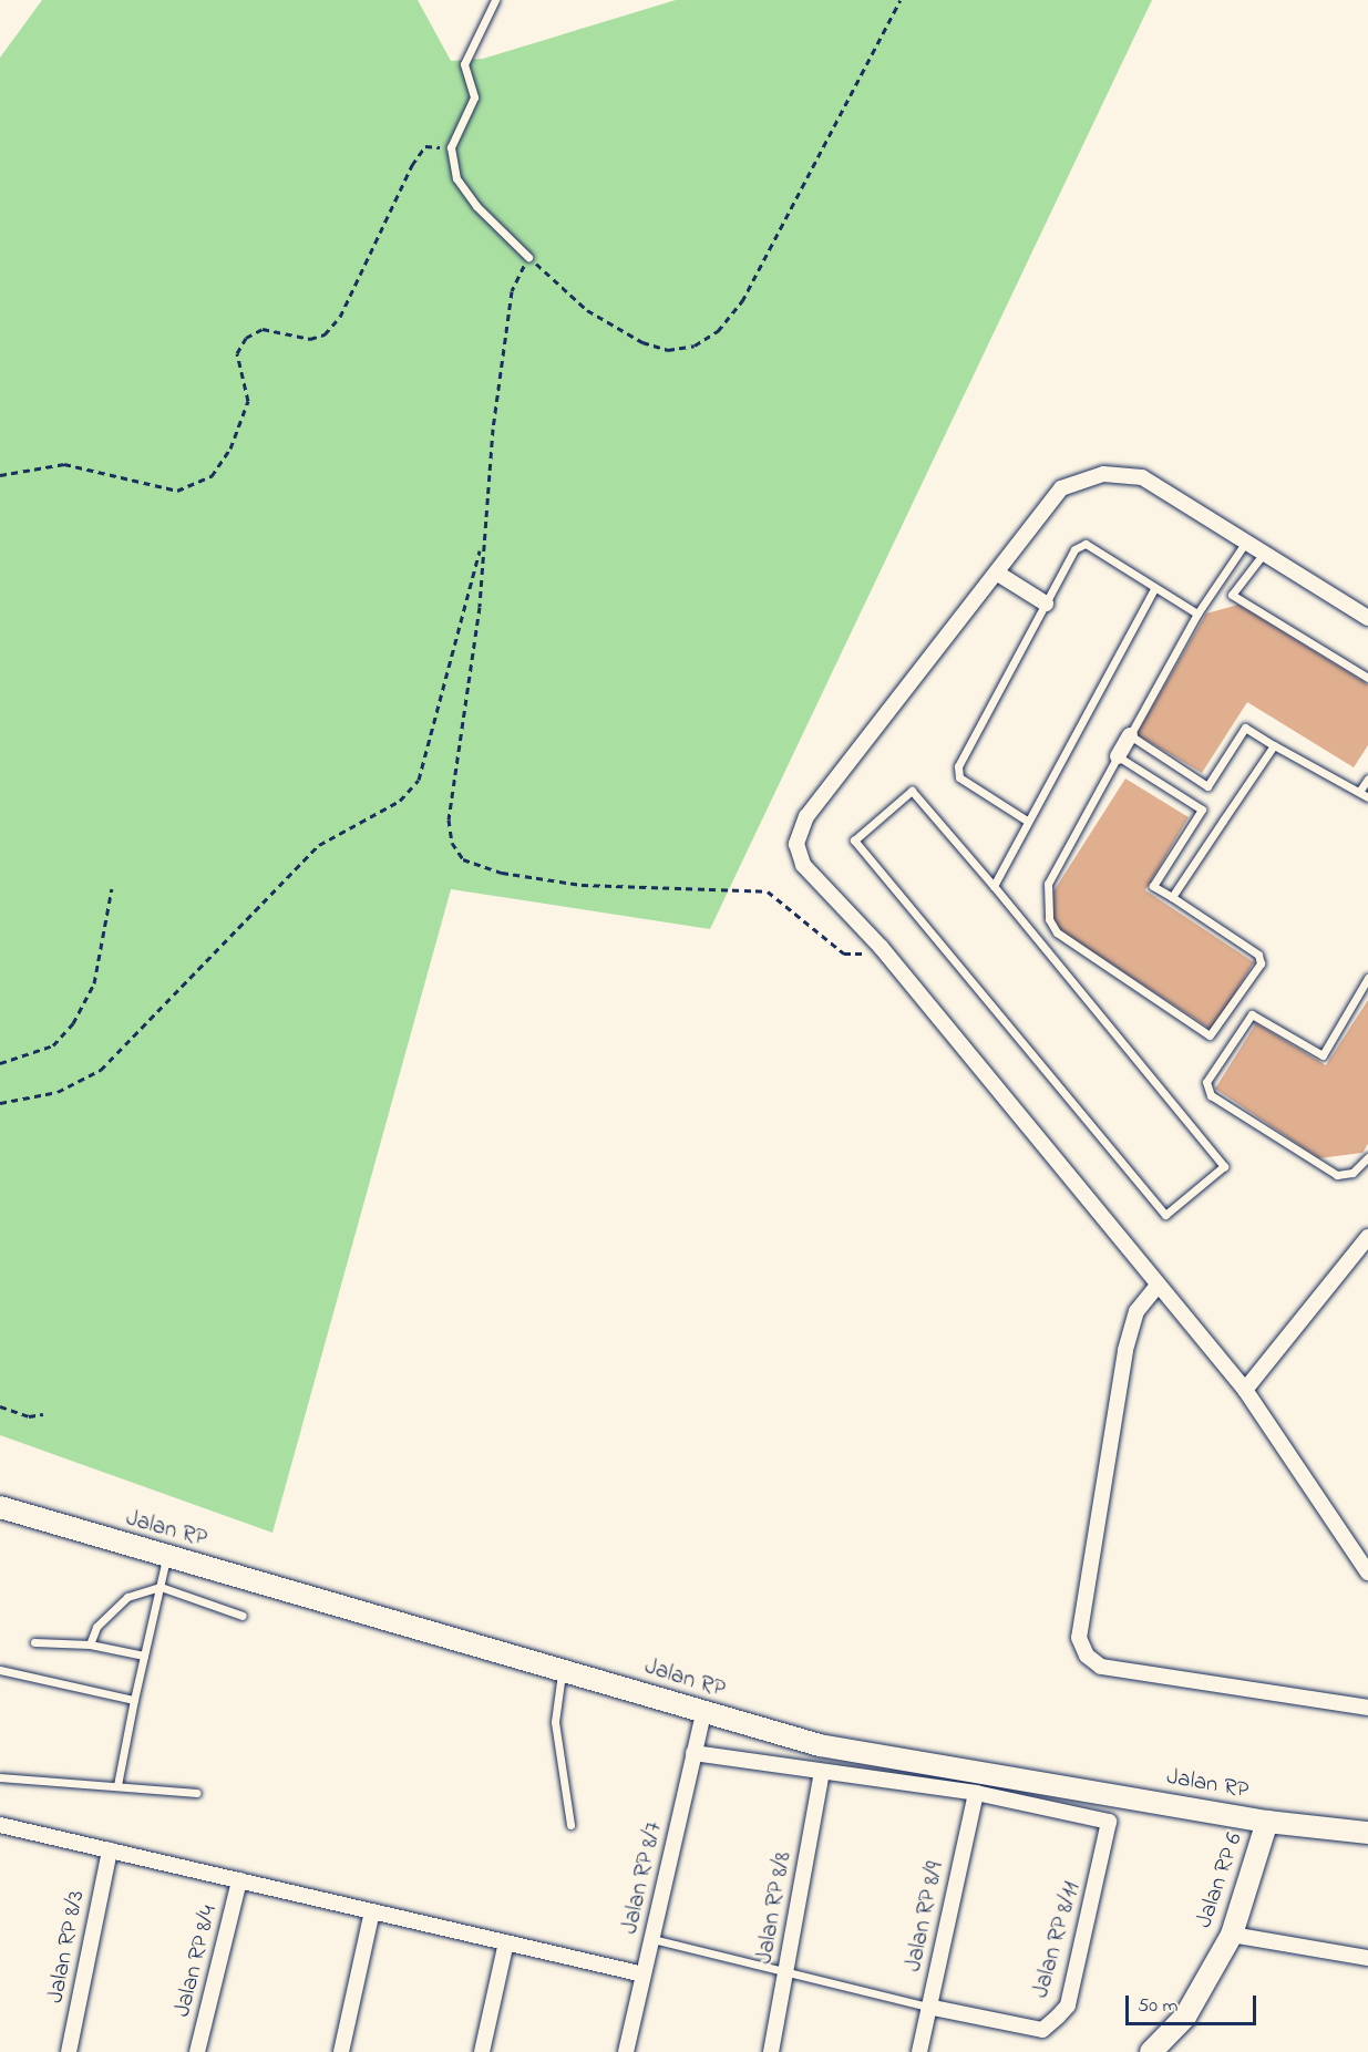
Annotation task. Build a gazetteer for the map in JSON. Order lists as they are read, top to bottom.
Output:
{
  "streets": {
    "street": [
      "Jalan RP",
      "Jalan RP 8/7",
      "Jalan RP 6",
      "Jalan RP 8/8",
      "Jalan RP 8/9",
      "Jalan RP 8/11",
      "Jalan RP 8/3",
      "Jalan RP 8/4"
    ]
  },
  "crossings": [
    ["Jalan RP", "Jalan RP 8/7"],
    ["Jalan RP", "Jalan RP 6"],
    ["Jalan RP 8/9", "Jalan RP 8/11"]
  ],
  "scale_bar": "50 m"
}
